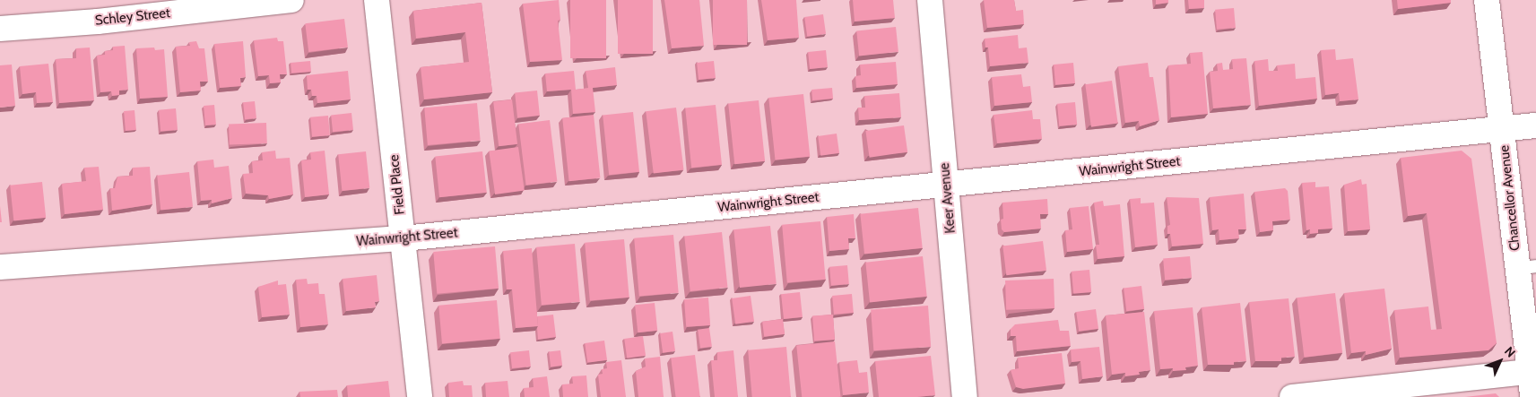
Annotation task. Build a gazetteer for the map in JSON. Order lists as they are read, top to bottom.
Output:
{
  "streets": {
    "street": [
      "Schley Street",
      "Wainwright Street",
      "Field Place",
      "Keer Avenue",
      "Chancellor Avenue"
    ]
  },
  "crossings": [
    ["Wainwright Street", "Field Place"],
    ["Wainwright Street", "Keer Avenue"],
    ["Wainwright Street", "Chancellor Avenue"]
  ],
  "north": "top right"
}
